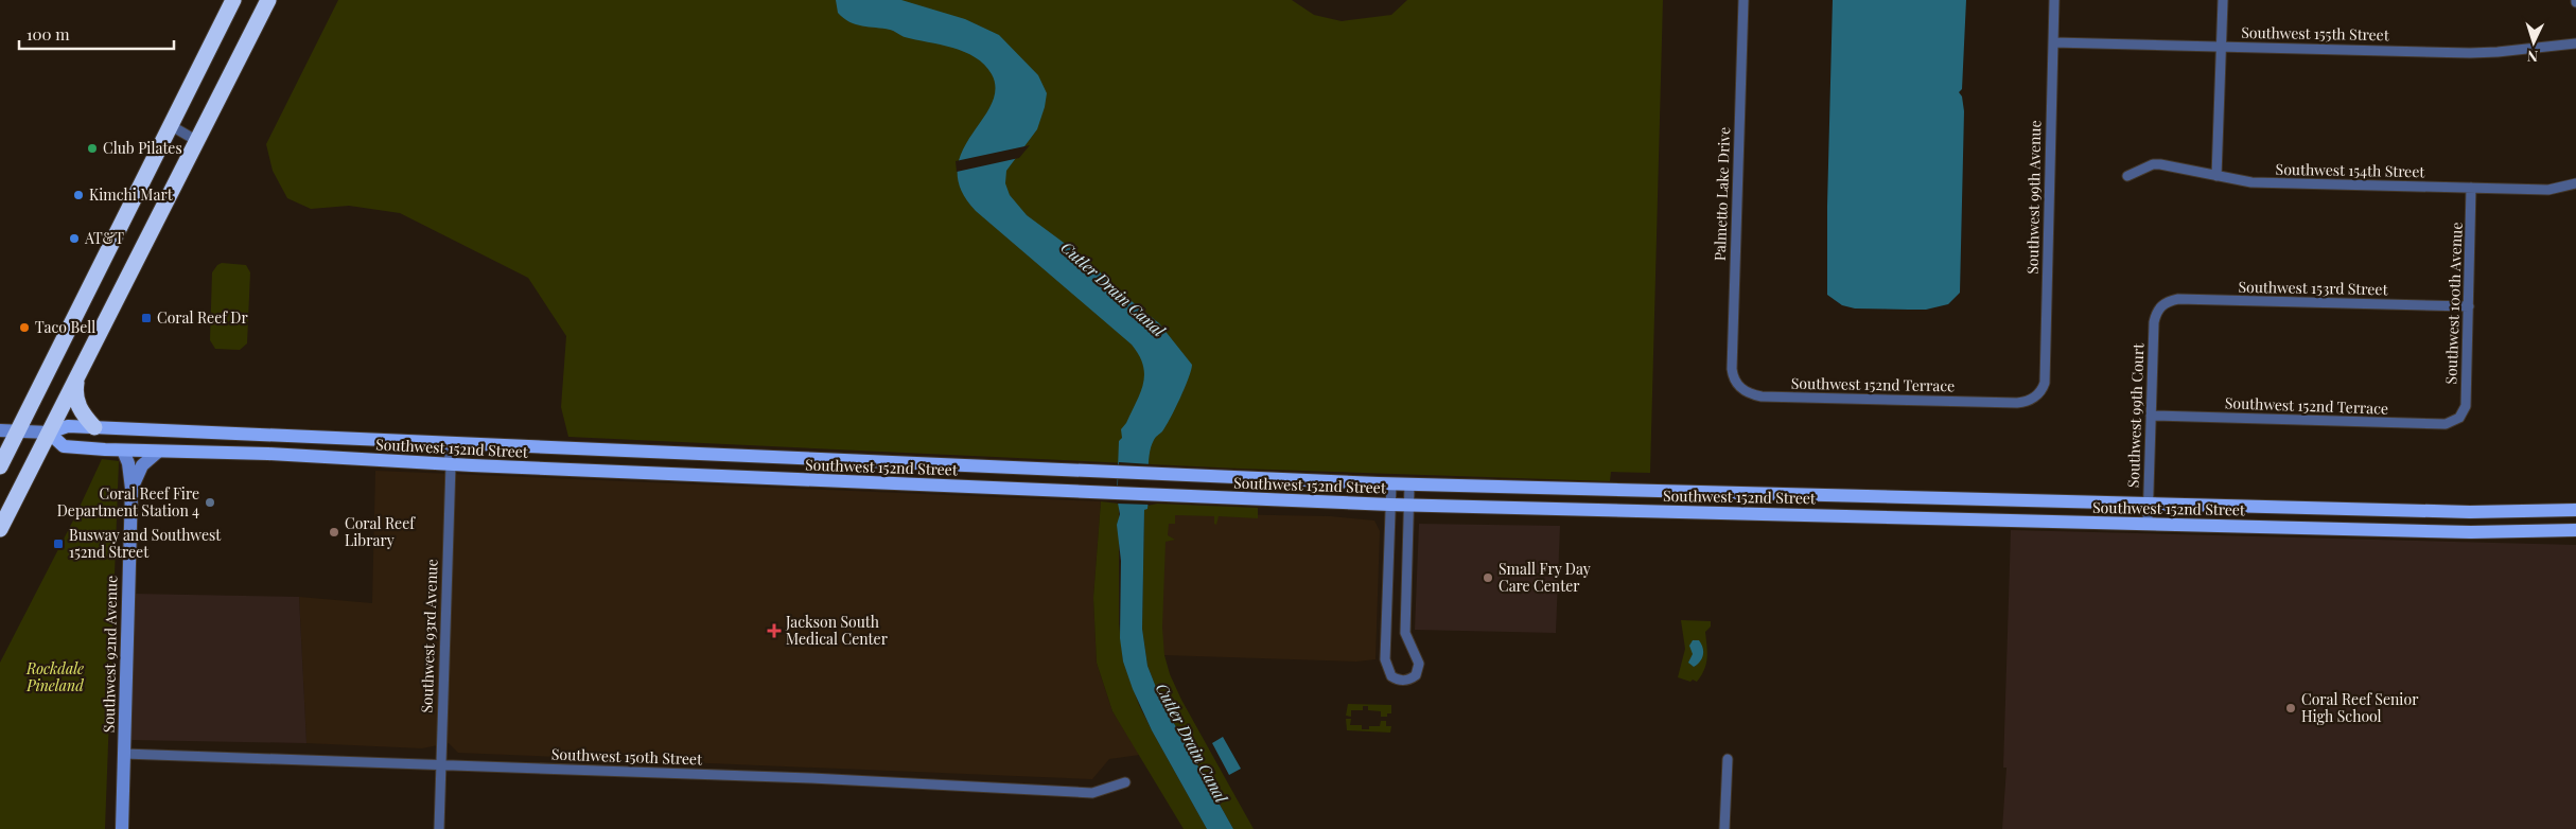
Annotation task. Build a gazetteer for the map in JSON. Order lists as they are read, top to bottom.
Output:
{
  "streets": {
    "main road": ["Southwest 152nd Street"],
    "street": [
      "Southwest 155th Street",
      "Southwest 154th Street",
      "Palmetto Lake Drive",
      "Southwest 99th Avenue",
      "Southwest 153rd Street",
      "Southwest 100th Avenue",
      "Southwest 152nd Terrace",
      "Southwest 99th Court",
      "Southwest 93rd Avenue",
      "Southwest 92nd Avenue",
      "Southwest 150th Street"
    ]
  },
  "crossings": [
    ["Southwest 155th Street", "Southwest 99th Avenue"],
    ["Southwest 154th Street", "Southwest 100th Avenue"],
    ["Palmetto Lake Drive", "Southwest 152nd Terrace"],
    ["Southwest 99th Avenue", "Southwest 152nd Terrace"],
    ["Southwest 153rd Street", "Southwest 100th Avenue"],
    ["Southwest 153rd Street", "Southwest 99th Court"],
    ["Southwest 100th Avenue", "Southwest 152nd Terrace"],
    ["Southwest 152nd Terrace", "Southwest 99th Court"],
    ["Southwest 99th Court", "Southwest 152nd Street"],
    ["Southwest 152nd Street", "Southwest 93rd Avenue"],
    ["Southwest 152nd Street", "Southwest 92nd Avenue"],
    ["Southwest 93rd Avenue", "Southwest 150th Street"],
    ["Southwest 92nd Avenue", "Southwest 150th Street"]
  ],
  "water": ["Cutler Drain Canal"],
  "parks": ["Rockdale Pineland"],
  "places": {
    "other": [
      "Club Pilates",
      "Kimchi Mart",
      "AT&T",
      "Taco Bell",
      "Coral Reef Fire Department Station 4",
      "Coral Reef Library",
      "Small Fry Day Care Center",
      "Coral Reef Senior High School"
    ],
    "transit": ["Coral Reef Dr", "Busway and Southwest 152nd Street"],
    "health": ["Jackson South Medical Center"]
  },
  "scale_bar": "100 m",
  "north": "bottom"
}
